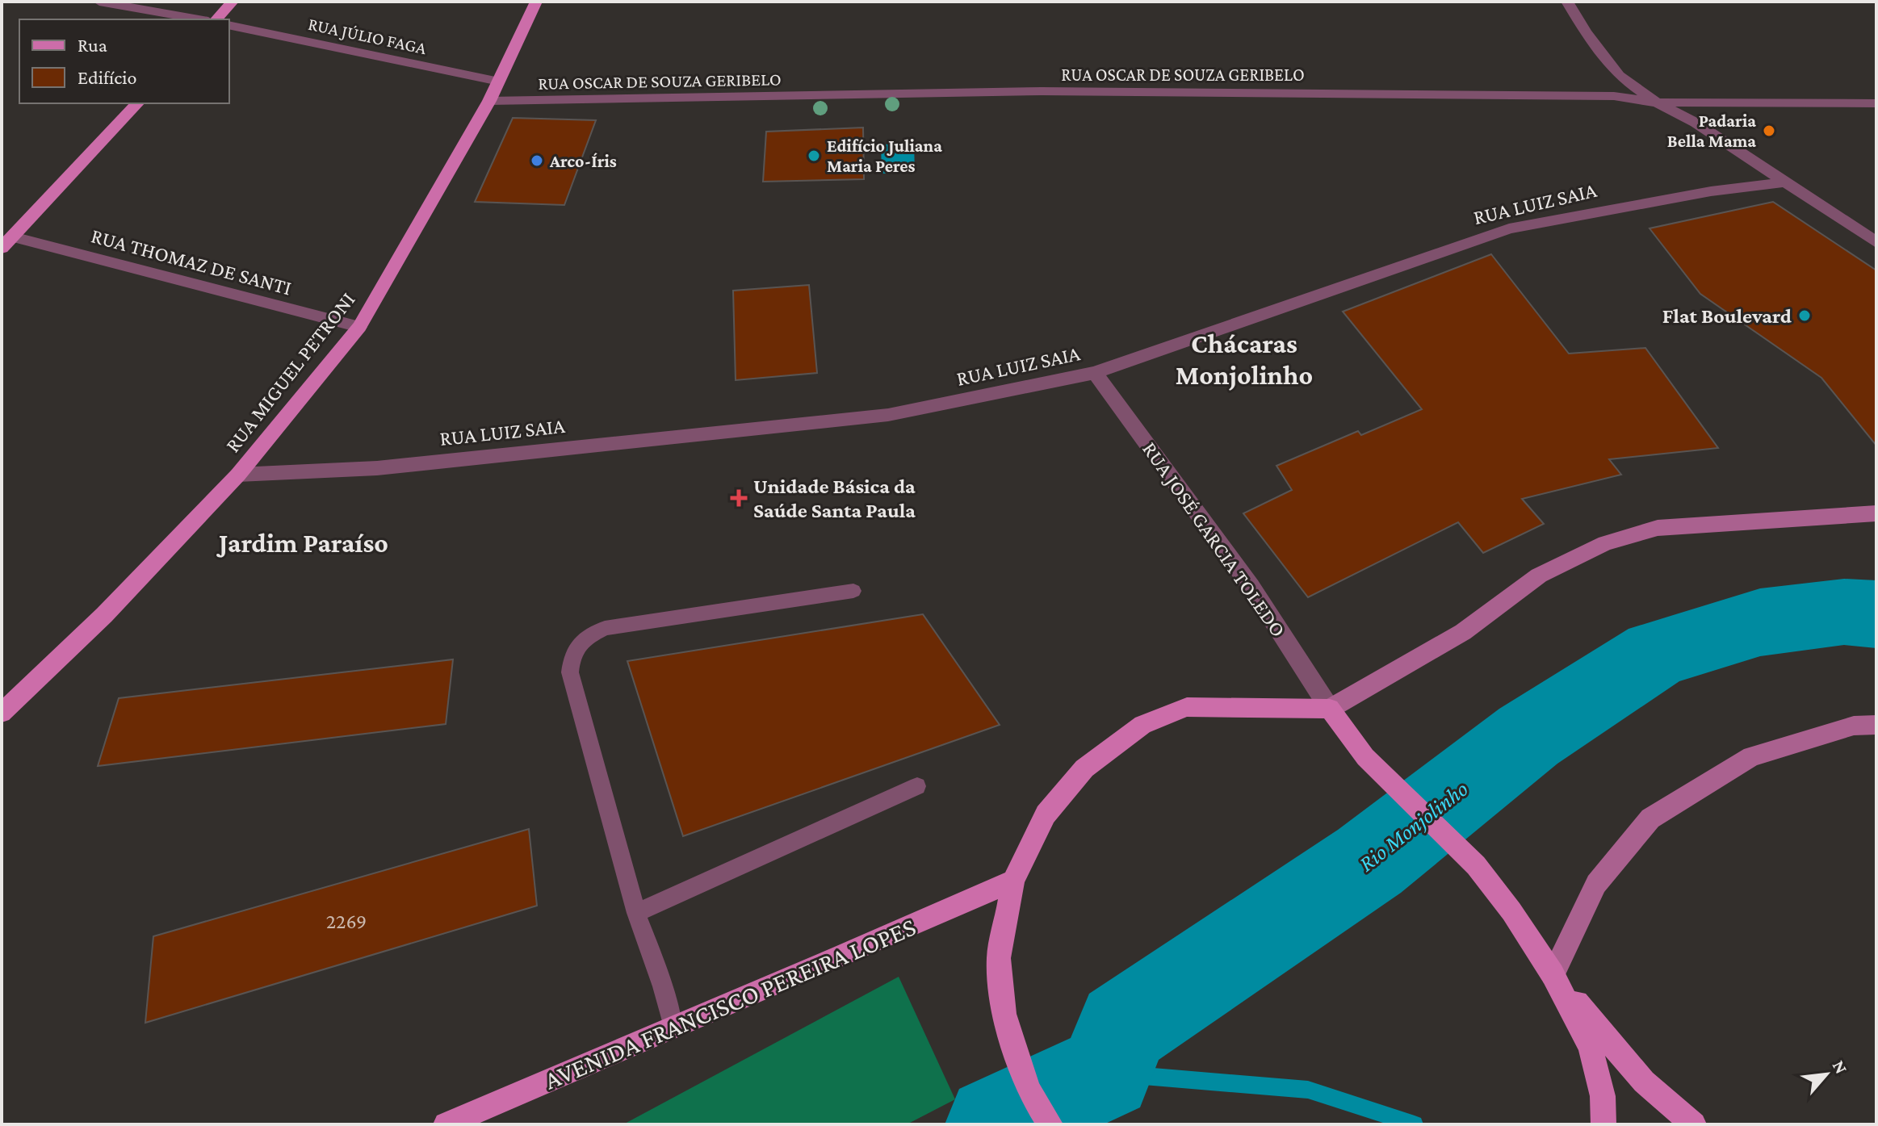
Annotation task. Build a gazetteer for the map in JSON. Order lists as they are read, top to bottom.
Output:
{
  "streets": {
    "main road": ["RUA MIGUEL PETRONI", "AVENIDA FRANCISCO PEREIRA LOPES"],
    "street": [
      "RUA JÚLIO FAGA",
      "RUA OSCAR DE SOUZA GERIBELO",
      "RUA LUIZ SAIA",
      "RUA THOMAZ DE SANTI",
      "RUA JOSÉ GARCIA TOLEDO"
    ]
  },
  "crossings": [
    ["RUA JÚLIO FAGA", "RUA MIGUEL PETRONI"],
    ["RUA OSCAR DE SOUZA GERIBELO", "RUA MIGUEL PETRONI"],
    ["RUA LUIZ SAIA", "RUA MIGUEL PETRONI"],
    ["RUA LUIZ SAIA", "RUA JOSÉ GARCIA TOLEDO"],
    ["RUA THOMAZ DE SANTI", "RUA MIGUEL PETRONI"]
  ],
  "districts": ["Chácaras Monjolinho", "Jardim Paraíso"],
  "water": ["Rio Monjolinho"],
  "places": {
    "other": [
      "Padaria Bella Mama",
      "Edifício Juliana Maria Peres",
      "Arco-Íris",
      "Flat Boulevard"
    ],
    "health": ["Unidade Básica da Saúde Santa Paula"]
  },
  "house_numbers": ["2269"],
  "legend": ["Rua", "Edifício"],
  "north": "top right"
}
